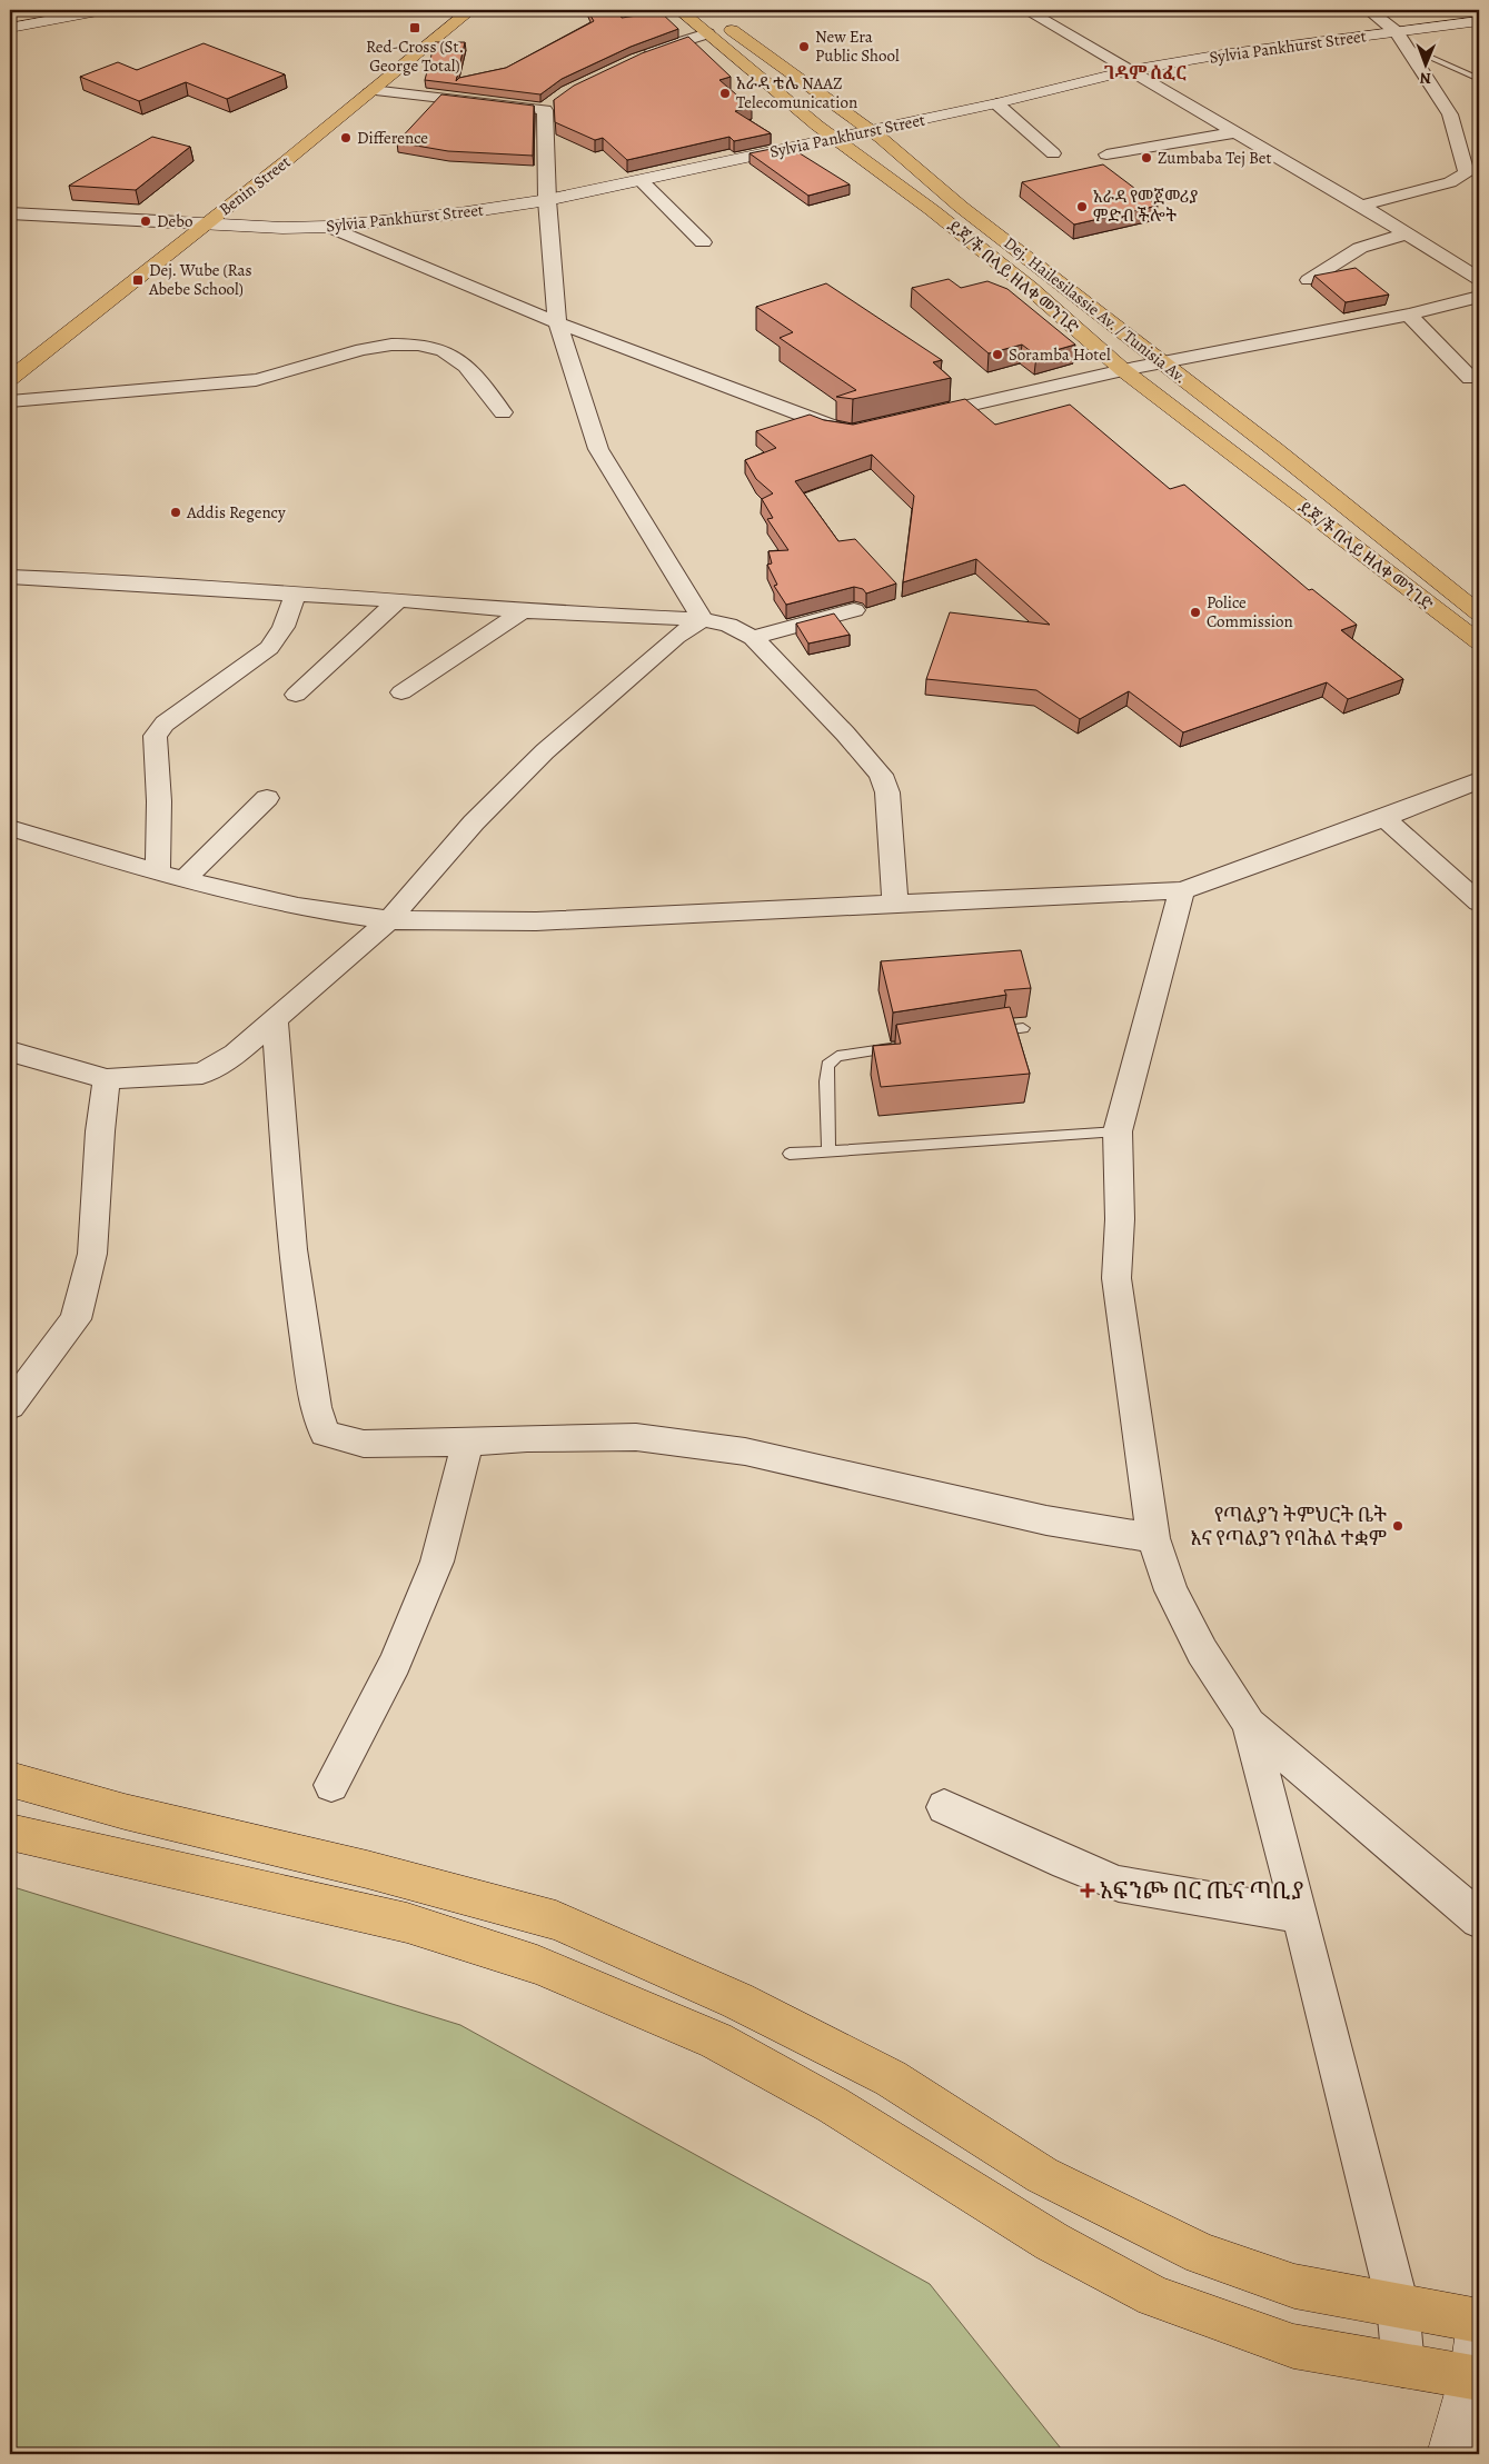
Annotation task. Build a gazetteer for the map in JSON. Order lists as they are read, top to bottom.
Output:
{
  "streets": {
    "main road": ["Benin Street", "ደጃ/ች በላይ ዘለቀ መንገድ", "Dej. Hailesilassie Av. / Tunisia Av."],
    "street": ["Sylvia Pankhurst Street"]
  },
  "crossings": [
    ["Sylvia Pankhurst Street", "Benin Street"],
    ["Sylvia Pankhurst Street", "ደጃ/ች በላይ ዘለቀ መንገድ"],
    ["Sylvia Pankhurst Street", "Dej. Hailesilassie Av. / Tunisia Av."]
  ],
  "districts": ["ገዳም ሰፈር"],
  "places": {
    "transit": ["Red-Cross (St. George Total)", "Dej. Wube (Ras Abebe School)"],
    "other": [
      "New Era Public Shool",
      "አራዳ ቴሌ NAAZ Telecomunication",
      "Difference",
      "Zumbaba Tej Bet",
      "አራዳ የመጀመሪያ ምድብ ችሎት",
      "Debo",
      "Soramba Hotel",
      "Addis Regency",
      "Police Commission",
      "የጣልያን ትምህርት ቤት እና የጣልያን የባሕል ተቋም"
    ],
    "health": ["አፍንጮ በር ጤና ጣቢያ"]
  },
  "north": "bottom"
}
